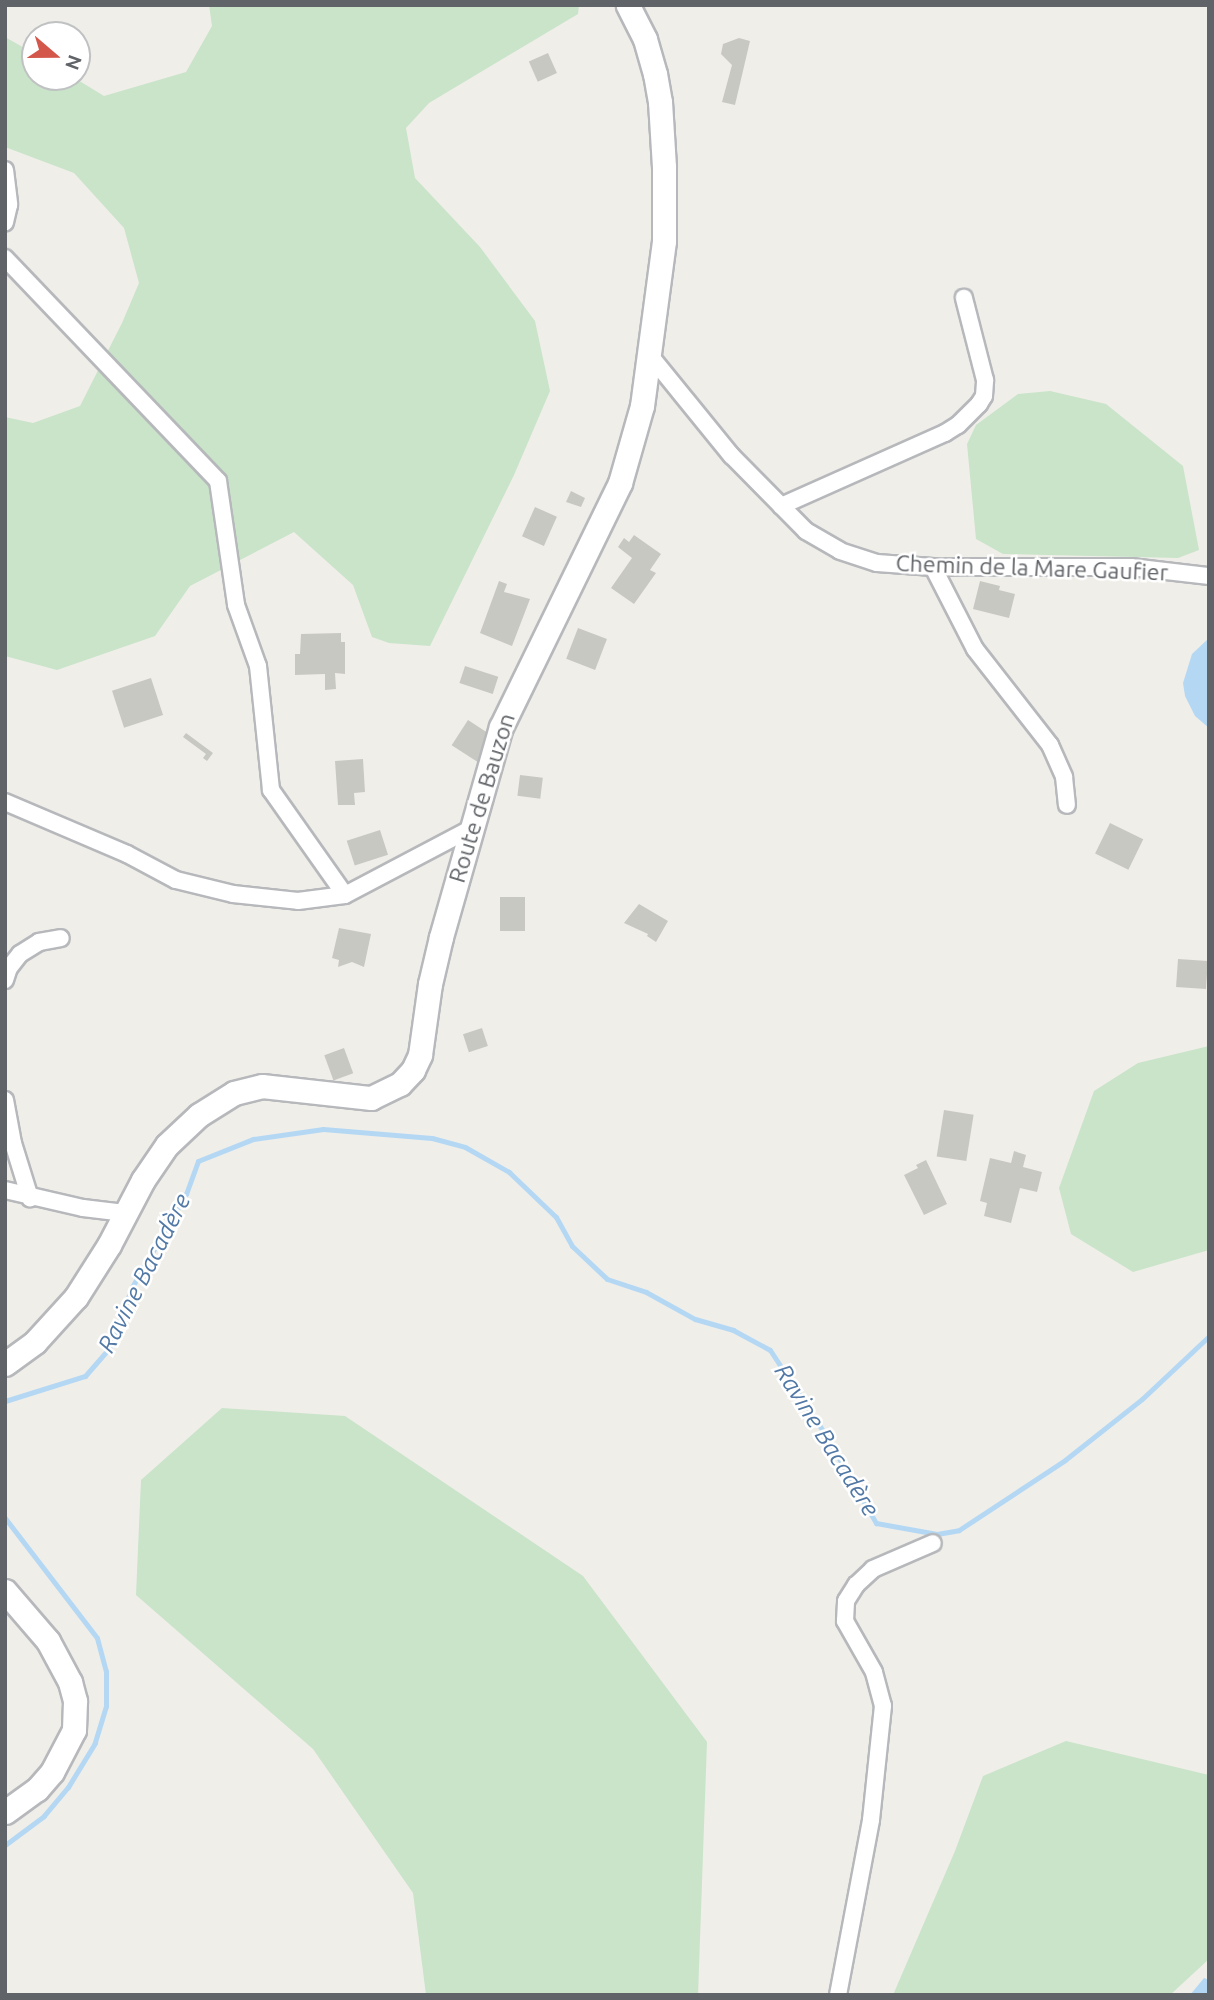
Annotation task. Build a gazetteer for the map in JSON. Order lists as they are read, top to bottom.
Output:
{
  "streets": {
    "street": ["Chemin de la Mare Gaufier", "Route de Bauzon"]
  },
  "crossings": [
    ["Chemin de la Mare Gaufier", "Route de Bauzon"]
  ],
  "water": ["Ravine Bacadère"],
  "north": "right"
}
